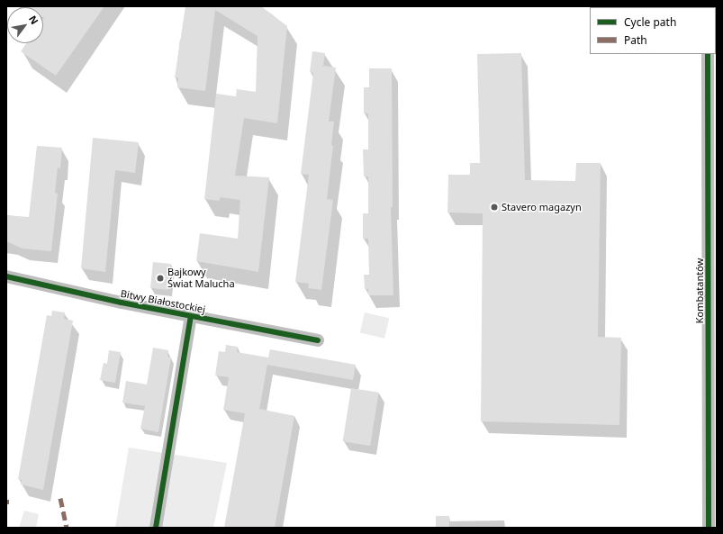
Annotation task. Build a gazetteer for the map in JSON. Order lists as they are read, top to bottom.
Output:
{
  "streets": {
    "street": ["Kombatantów", "Bitwy Białostockiej"]
  },
  "places": ["Stavero magazyn", "Bajkowy Świat Malucha"],
  "legend": ["Cycle path", "Path"],
  "north": "top right"
}
